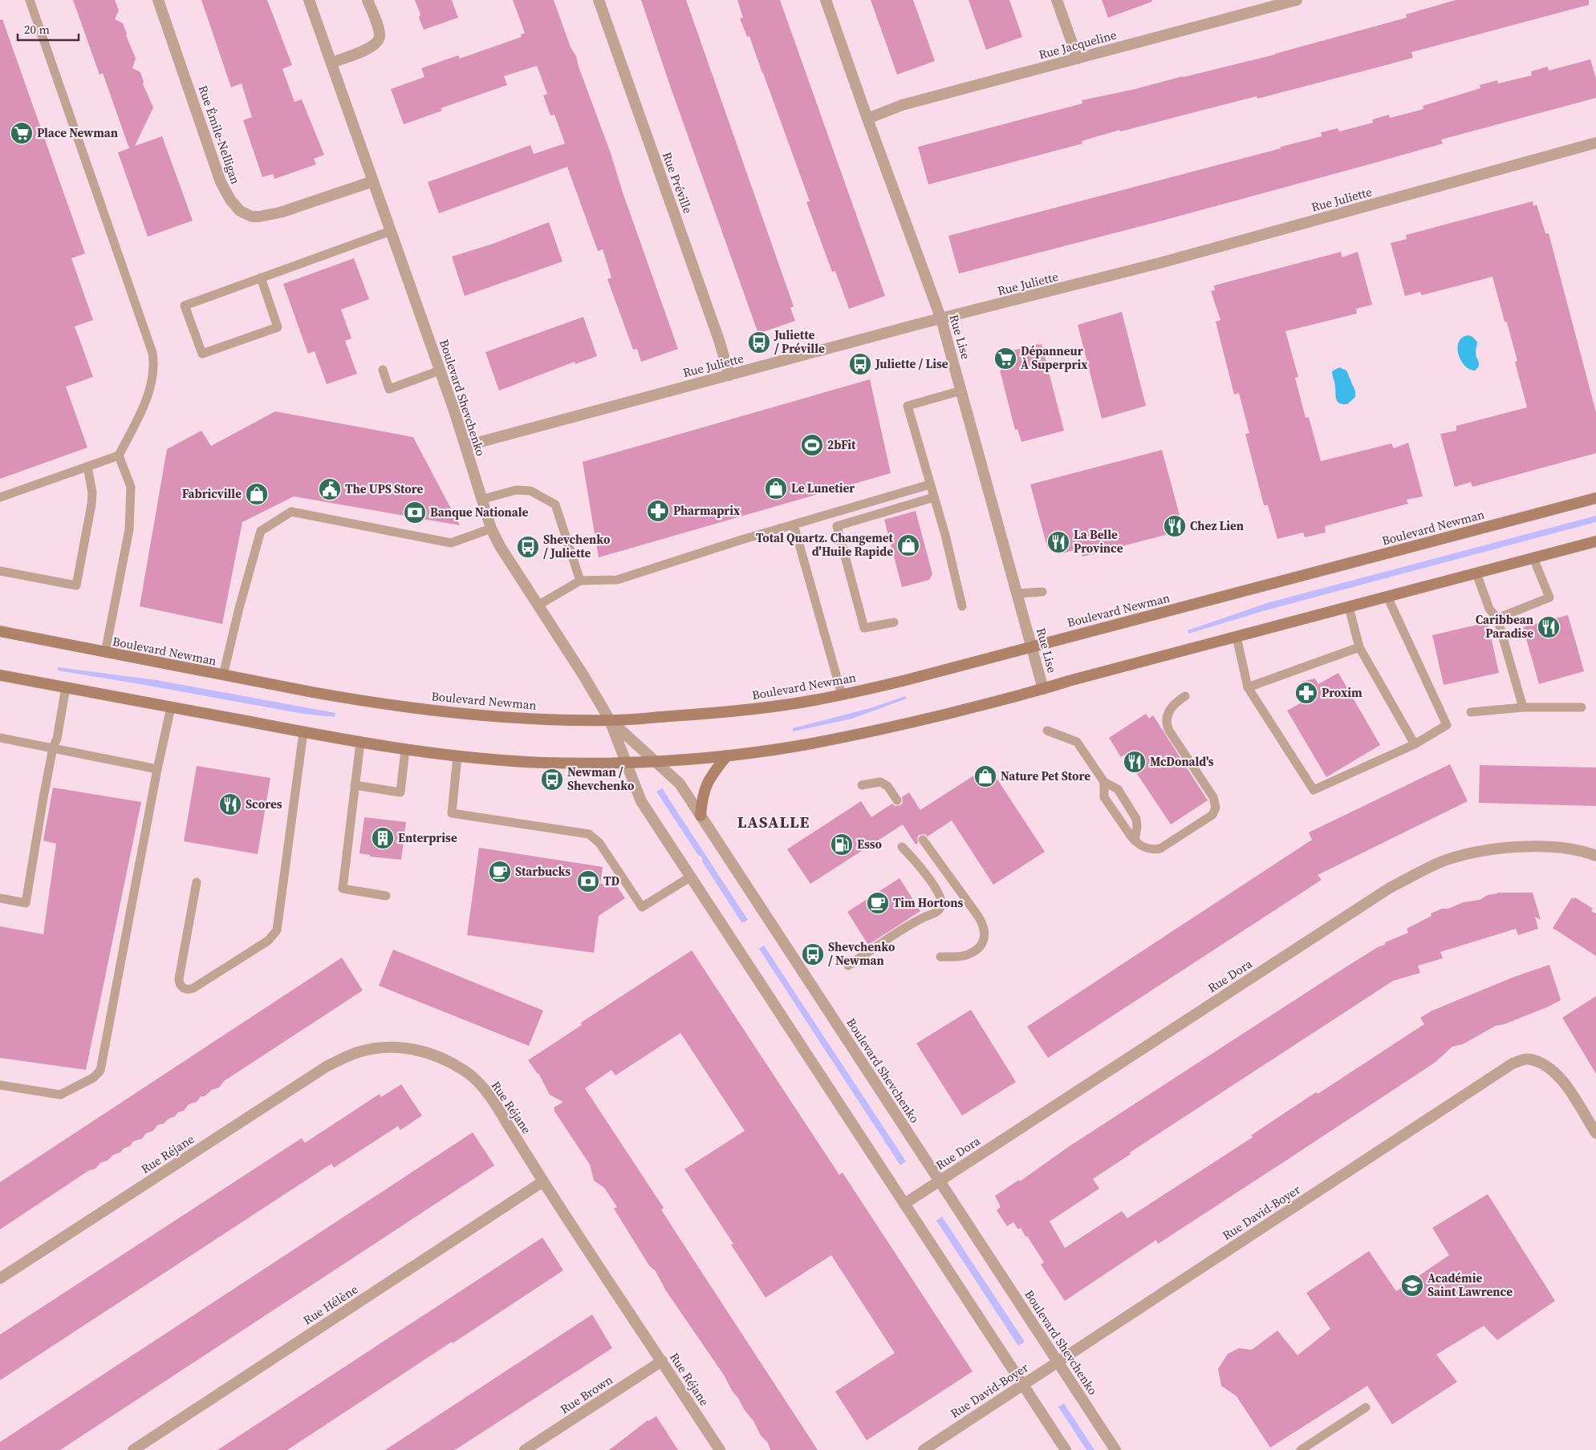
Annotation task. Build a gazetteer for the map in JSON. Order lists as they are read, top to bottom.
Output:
{
  "streets": {
    "main road": ["Boulevard Newman"],
    "street": [
      "Rue Jacqueline",
      "Rue Émile-Nelligan",
      "Rue Préville",
      "Rue Juliette",
      "Rue Lise",
      "Boulevard Shevchenko",
      "Rue Dora",
      "Rue Réjane",
      "Rue David-Boyer",
      "Rue Hélène",
      "Rue Brown"
    ]
  },
  "crossings": [
    ["Rue Jacqueline", "Rue Lise"],
    ["Rue Émile-Nelligan", "Boulevard Shevchenko"],
    ["Rue Préville", "Rue Juliette"],
    ["Rue Juliette", "Rue Lise"],
    ["Rue Juliette", "Boulevard Shevchenko"],
    ["Rue Lise", "Boulevard Newman"],
    ["Boulevard Shevchenko", "Boulevard Newman"],
    ["Boulevard Shevchenko", "Rue Dora"],
    ["Boulevard Shevchenko", "Rue David-Boyer"],
    ["Rue Réjane", "Rue Hélène"],
    ["Rue Réjane", "Rue Brown"]
  ],
  "districts": ["LASALLE"],
  "places": {
    "supermarket": ["Place Newman", "Dépanneur À Superprix"],
    "bus stop": [
      "Juliette / Préville",
      "Juliette / Lise",
      "Shevchenko / Juliette",
      "Newman / Shevchenko",
      "Shevchenko / Newman"
    ],
    "sports": ["2bFit"],
    "shop": [
      "Le Lunetier",
      "Fabricville",
      "Total Quartz. Changemet d'Huile Rapide",
      "Nature Pet Store"
    ],
    "public building": ["The UPS Store"],
    "pharmacy": ["Pharmaprix", "Proxim"],
    "bank": ["Banque Nationale", "TD"],
    "restaurant": [
      "Chez Lien",
      "La Belle Province",
      "Caribbean Paradise",
      "McDonald's",
      "Scores"
    ],
    "building": ["Enterprise"],
    "fuel station": ["Esso"],
    "cafe": ["Starbucks", "Tim Hortons"],
    "school or university": ["Académie Saint Lawrence"]
  },
  "scale_bar": "20 m"
}
